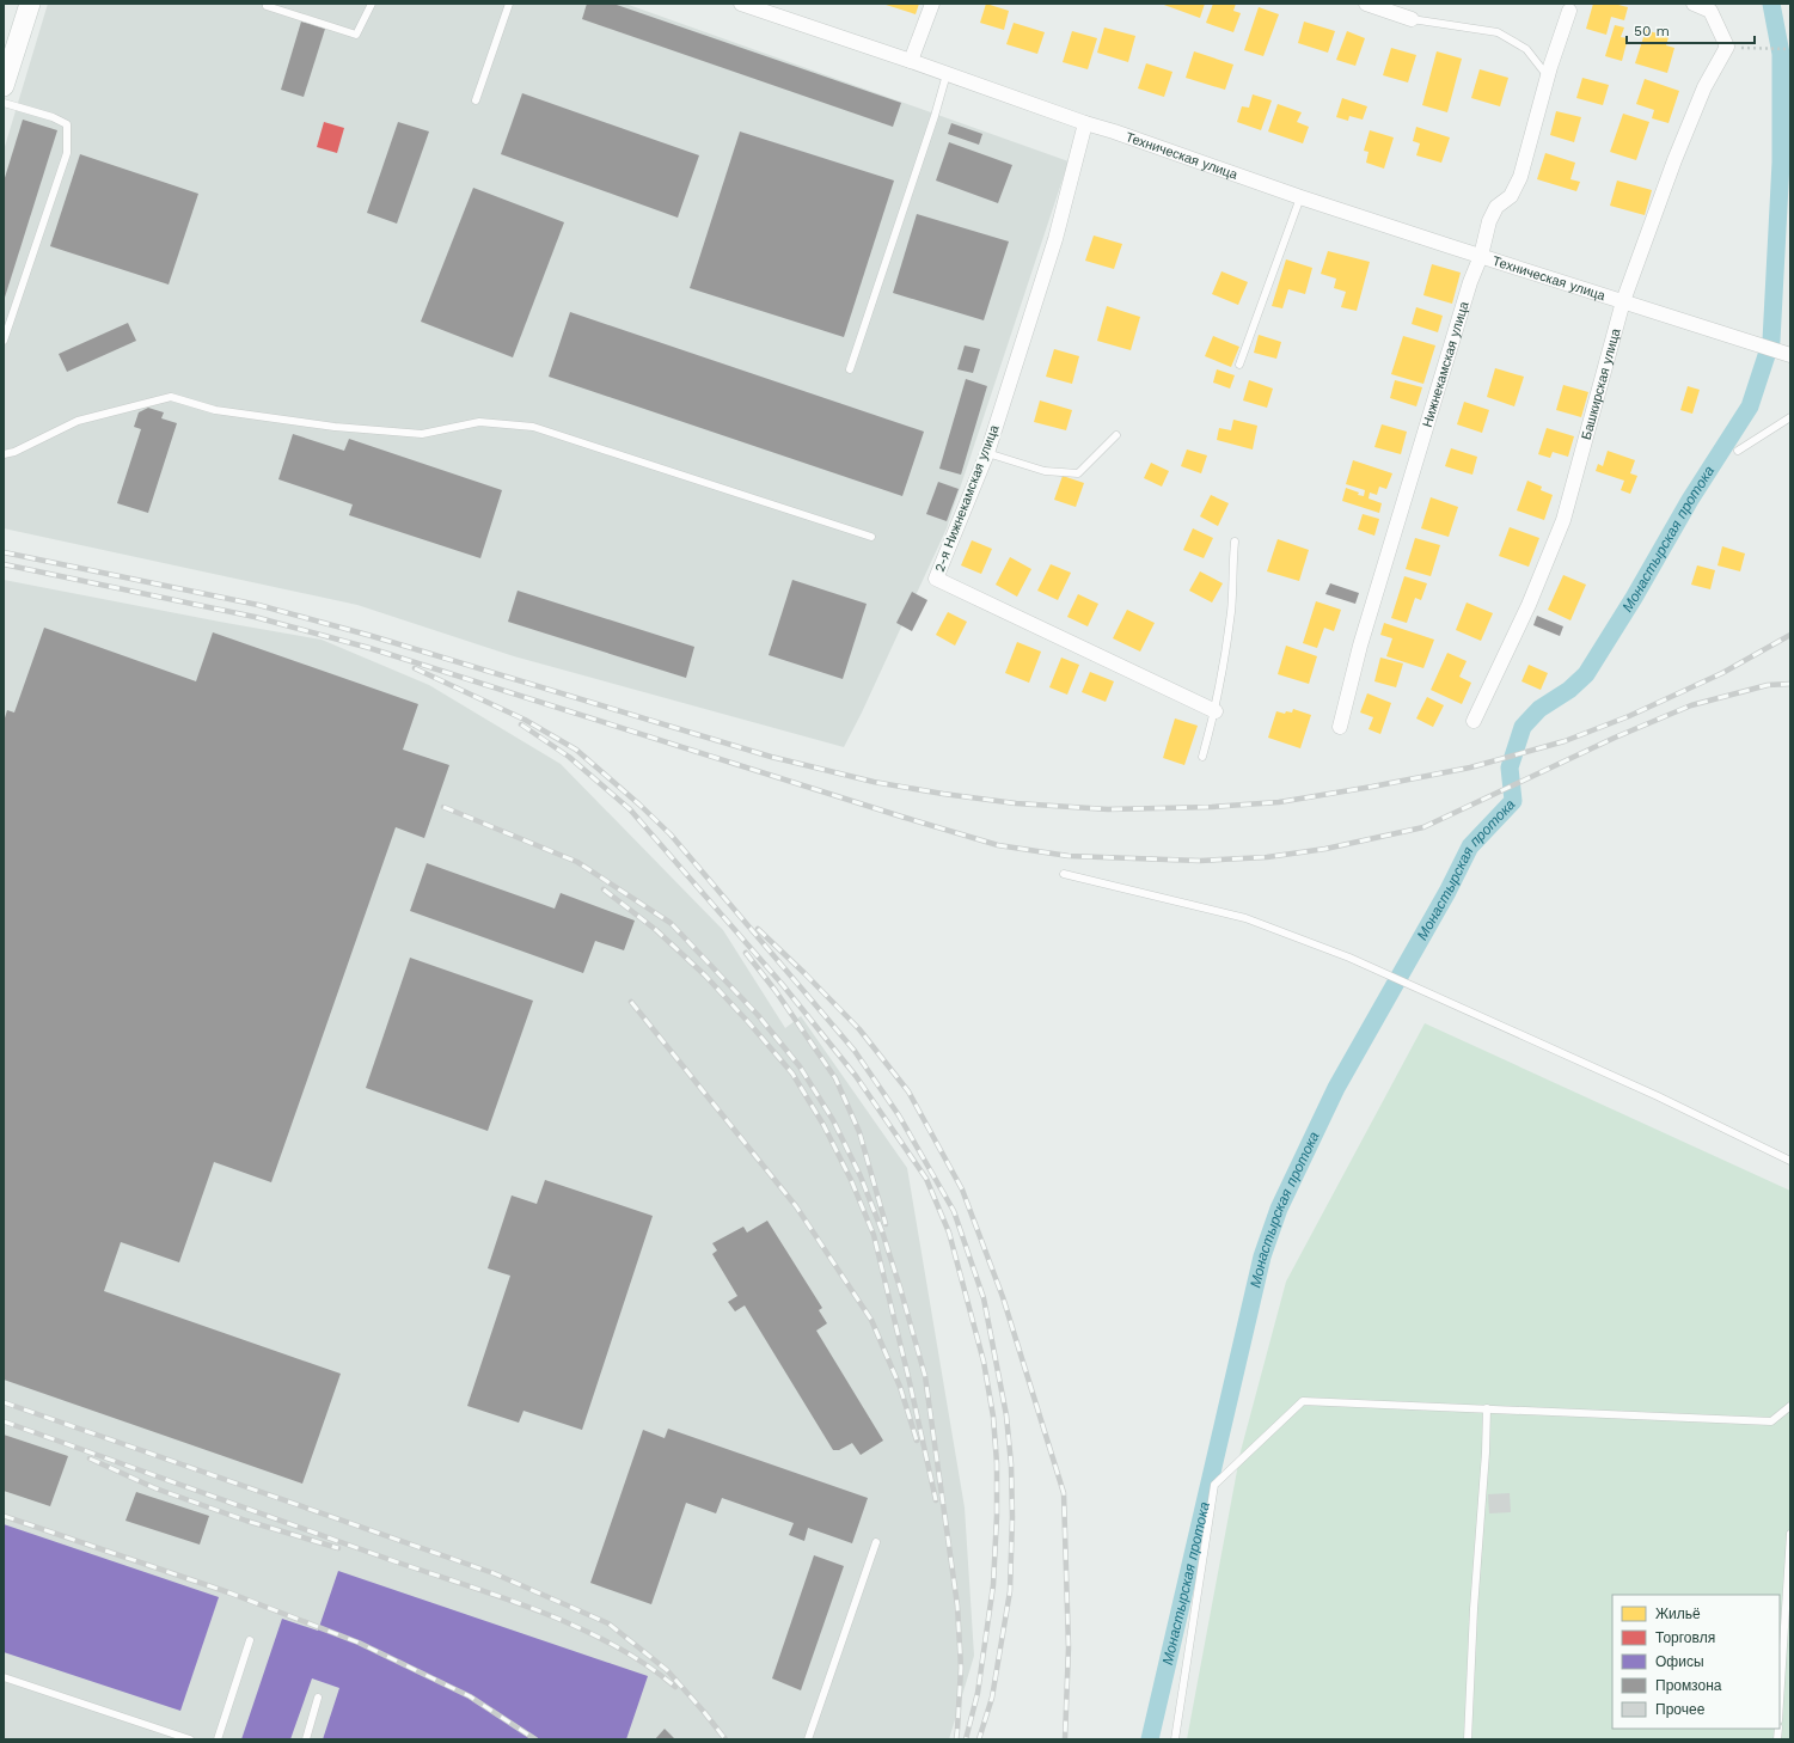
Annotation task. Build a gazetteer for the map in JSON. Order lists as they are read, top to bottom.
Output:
{
  "streets": {
    "street": [
      "Техническая улица",
      "Нижнекамская улица",
      "Башкирская улица",
      "2-я Нижнекамская улица"
    ]
  },
  "crossings": [
    ["Техническая улица", "Нижнекамская улица"],
    ["Техническая улица", "Башкирская улица"],
    ["Техническая улица", "2-я Нижнекамская улица"]
  ],
  "water": ["Монастырская протока"],
  "legend": [
    "Жильё",
    "Торговля",
    "Офисы",
    "Промзона",
    "Прочее"
  ],
  "scale_bar": "50 m"
}
